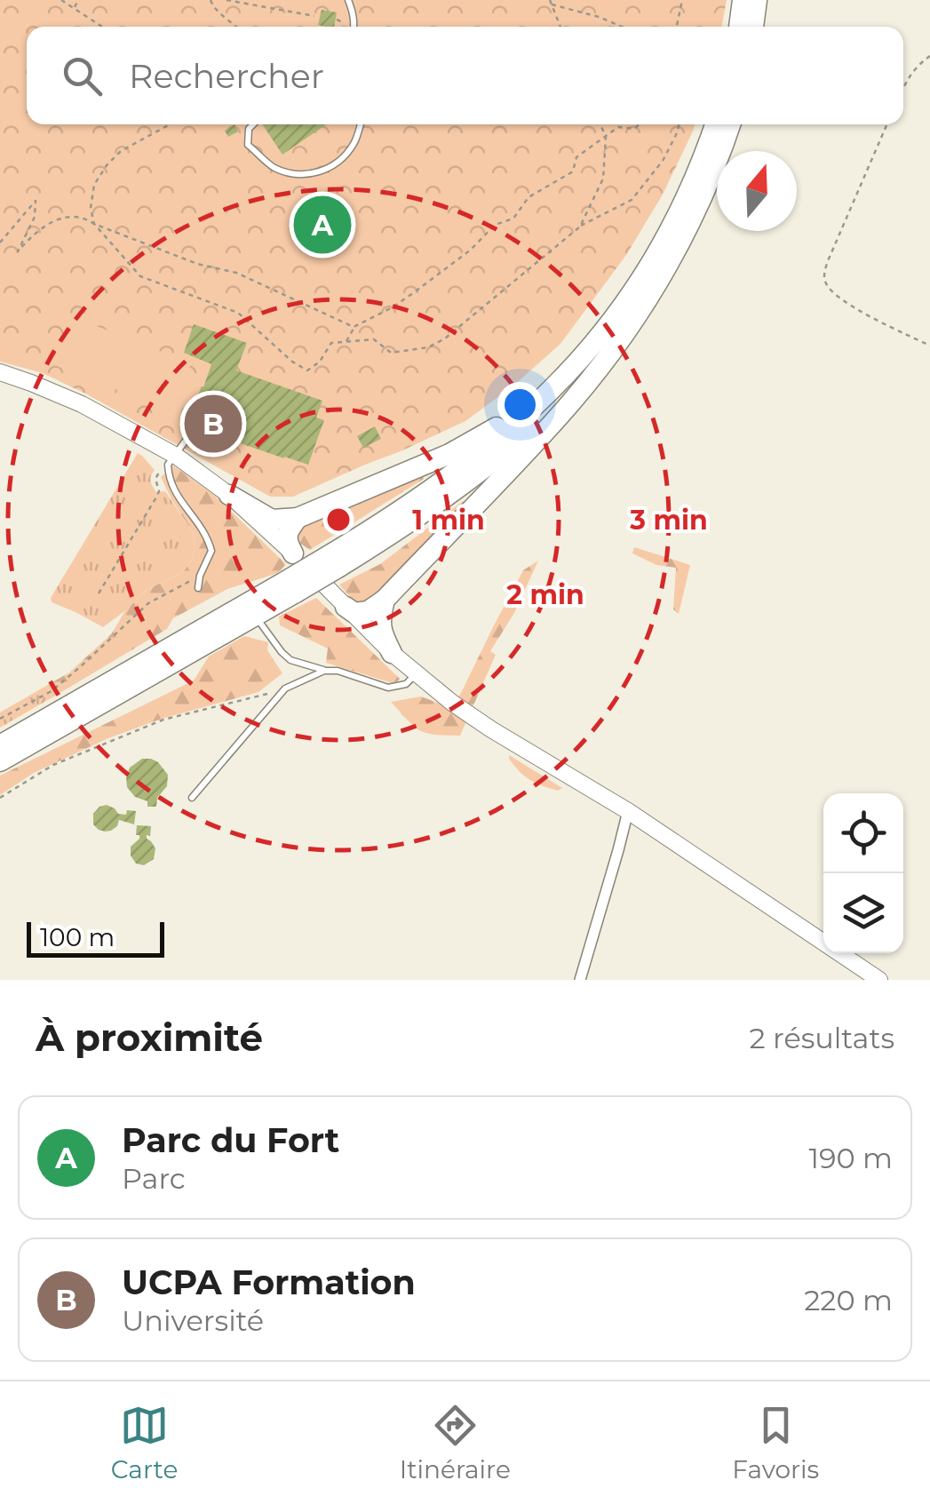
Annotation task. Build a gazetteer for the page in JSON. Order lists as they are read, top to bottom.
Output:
{
  "scale_bar": "100 m",
  "north": "top",
  "page": {
    "search": "Rechercher",
    "pins": ["A", "B"],
    "scale": "100 m",
    "heading": ["À proximité", "2 résultats"],
    "list": [
      {
        "mark": "A",
        "name": "Parc du Fort",
        "note": "Parc",
        "value": "190 m"
      },
      {
        "mark": "B",
        "name": "UCPA Formation",
        "note": "Université",
        "value": "220 m"
      }
    ],
    "nav": ["Carte", "Itinéraire", "Favoris"]
  },
  "rings": ["1 min", "3 min", "2 min"]
}
